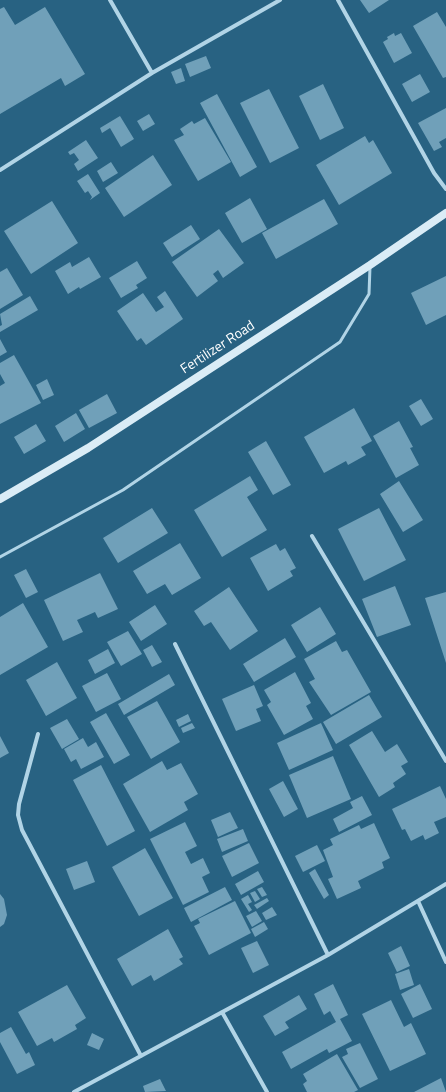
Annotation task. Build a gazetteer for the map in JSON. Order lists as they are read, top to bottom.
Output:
{
  "streets": {
    "street": ["Fertilizer Road"]
  }
}
